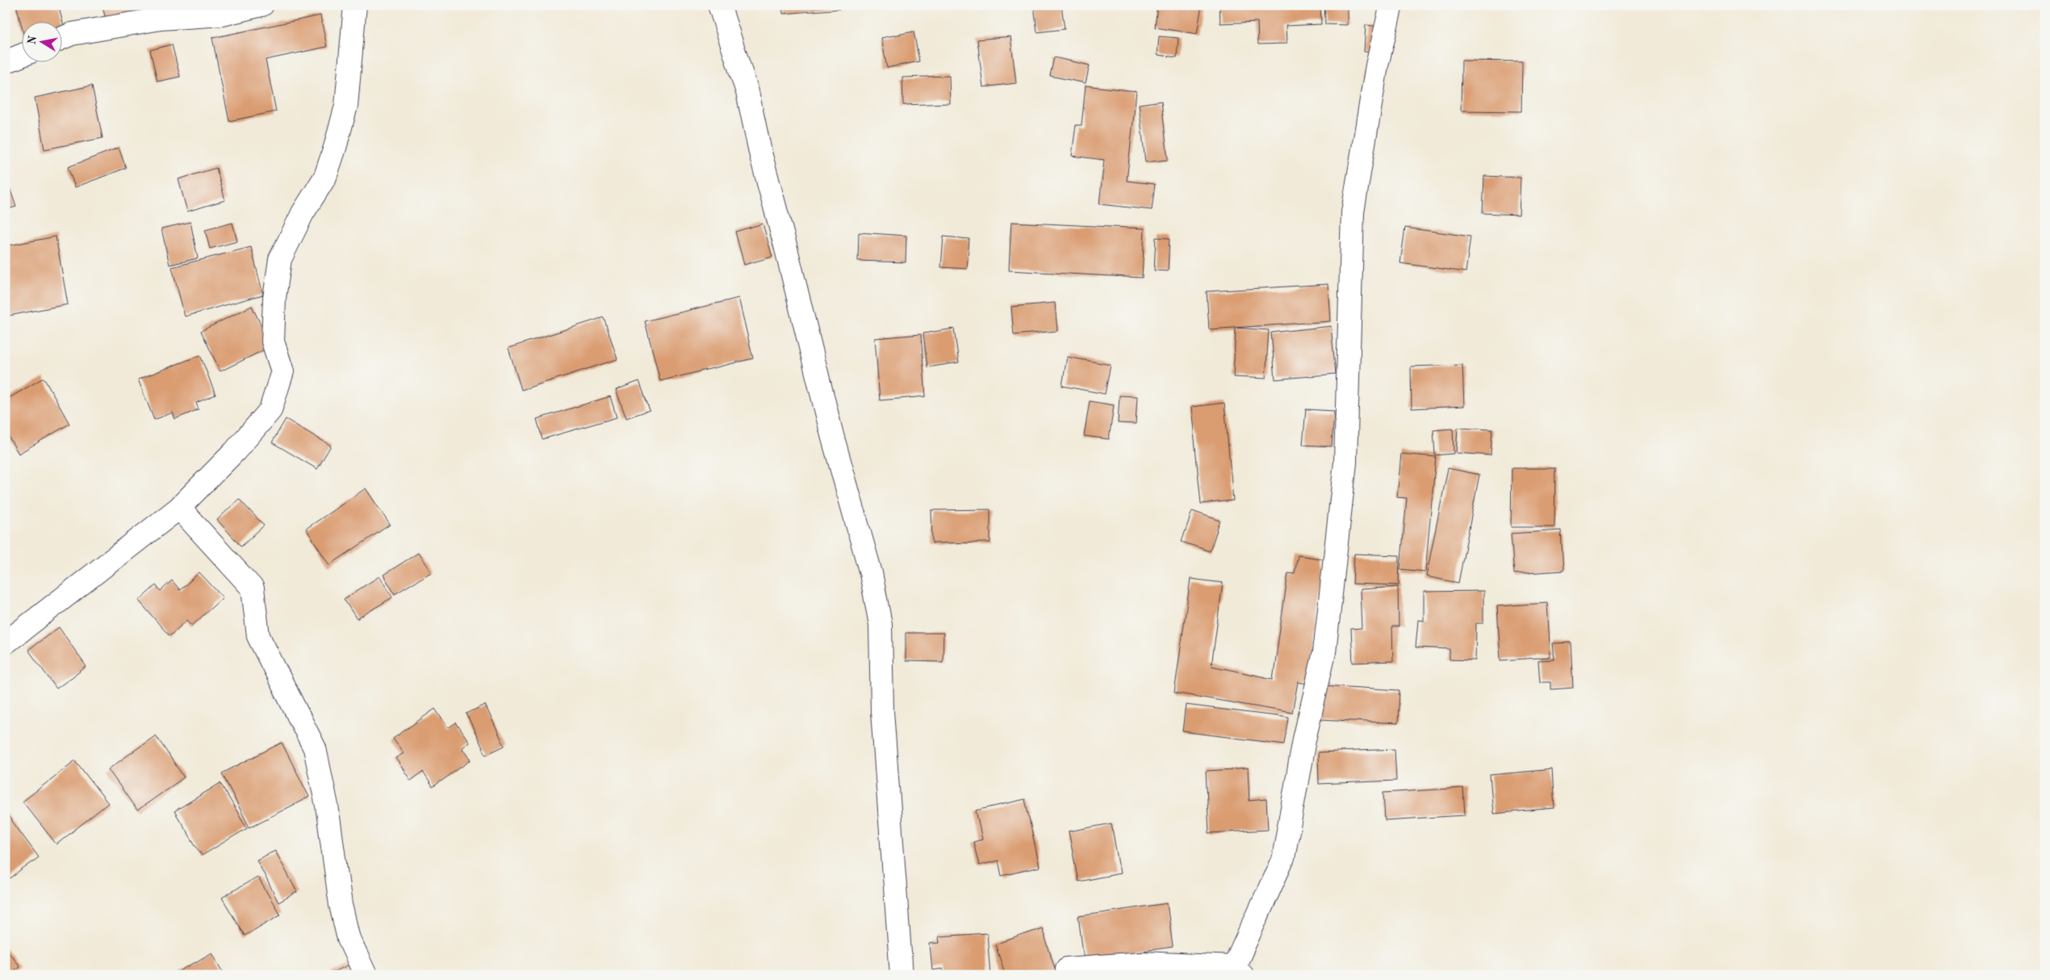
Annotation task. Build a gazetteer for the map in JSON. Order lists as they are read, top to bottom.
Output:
{
  "north": "left"
}
